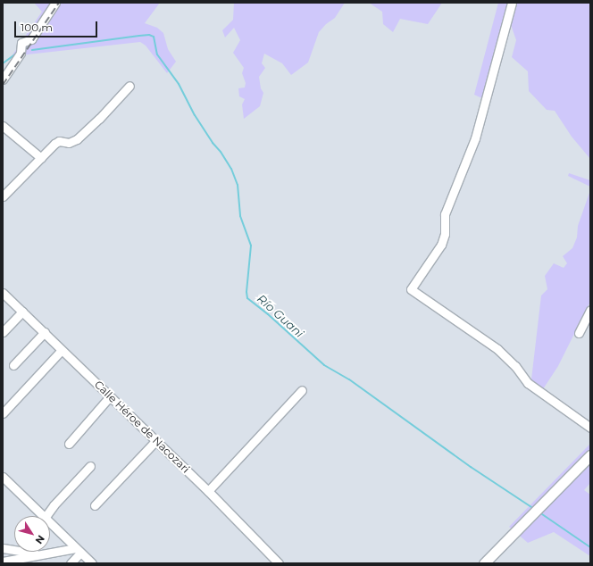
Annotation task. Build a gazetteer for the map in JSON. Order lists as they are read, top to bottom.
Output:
{
  "streets": {
    "street": ["Calle Héroe de Nacozari"]
  },
  "water": ["Río Guani"],
  "scale_bar": "100 m",
  "north": "bottom right"
}
